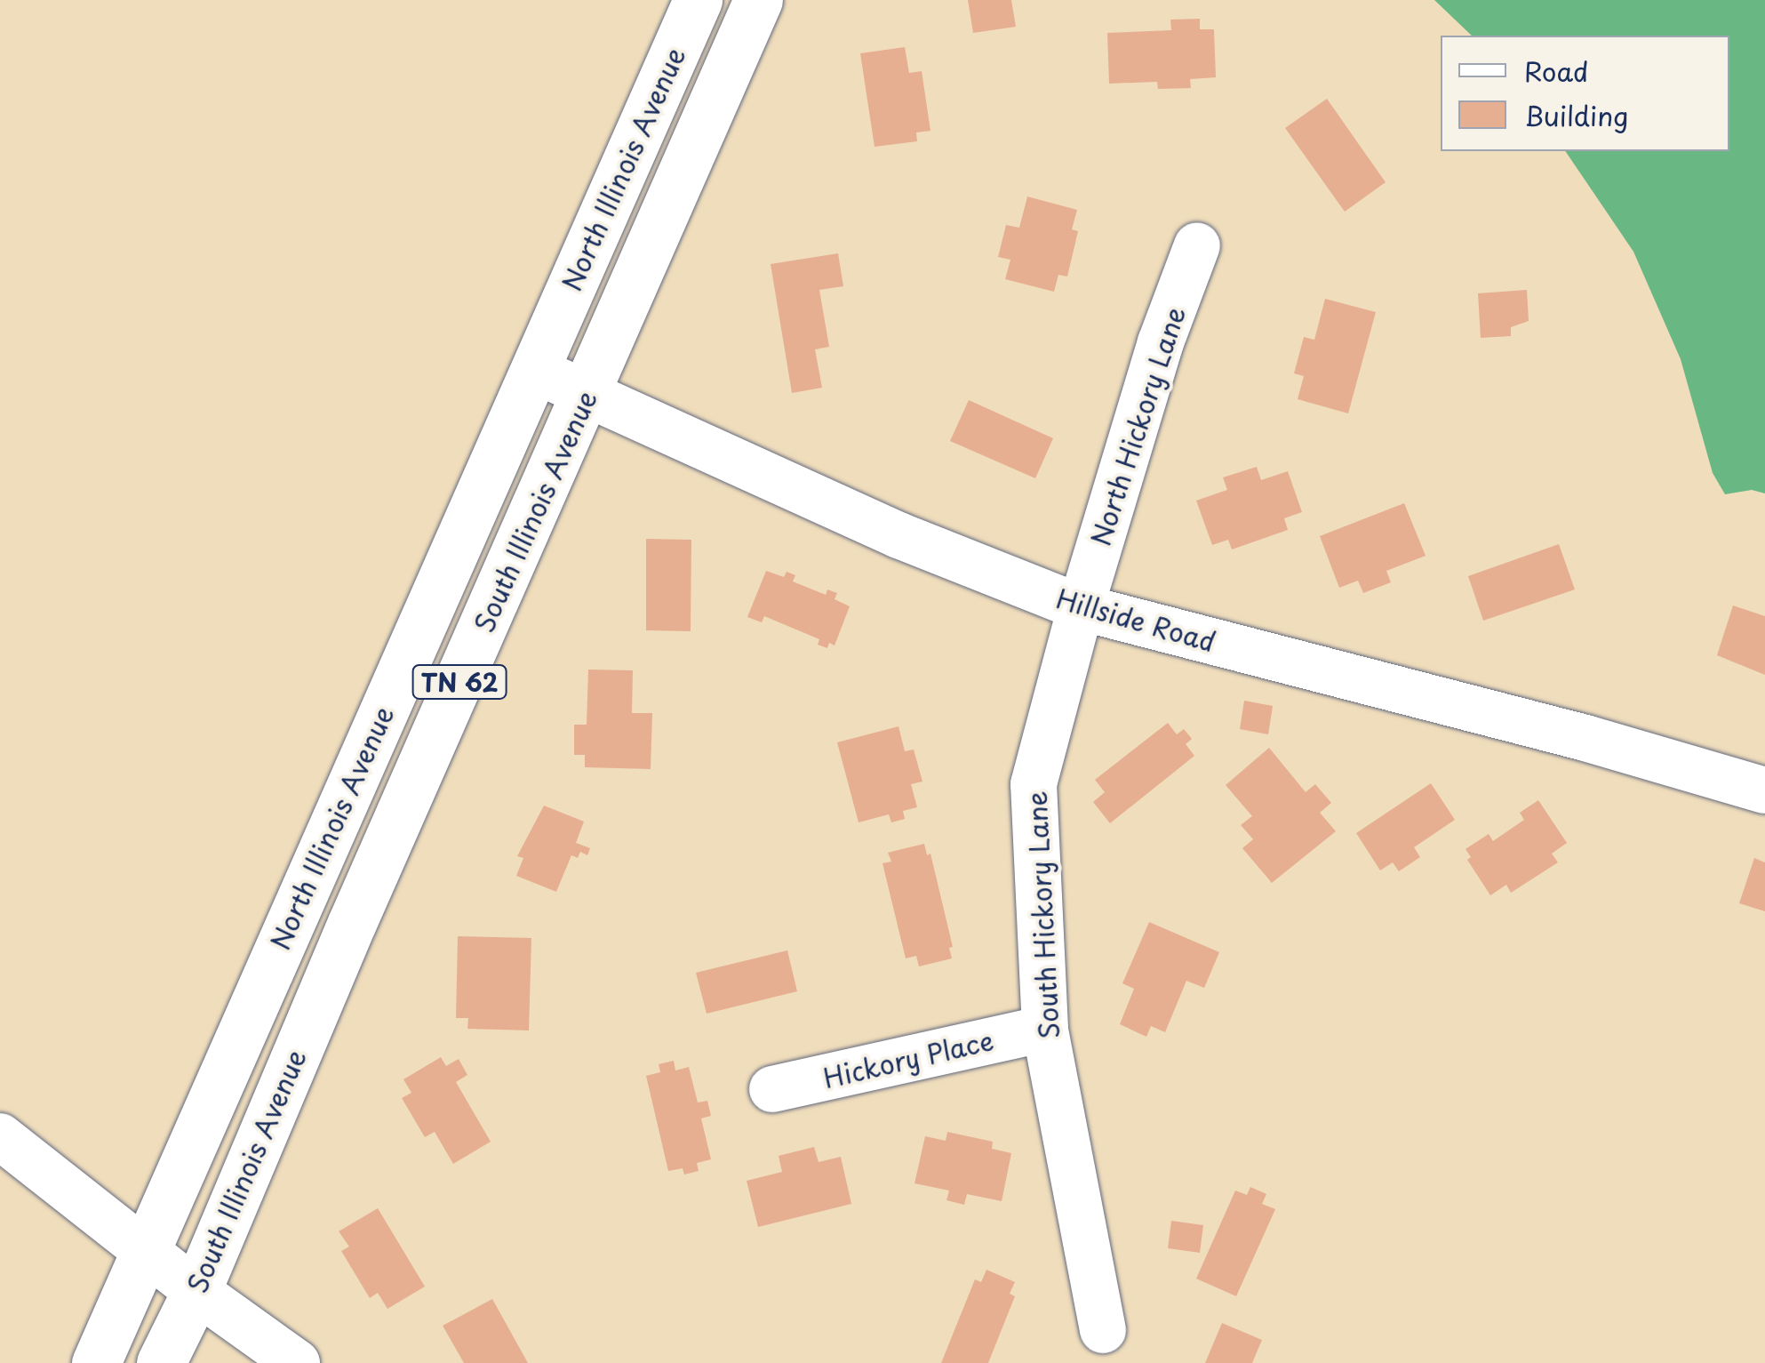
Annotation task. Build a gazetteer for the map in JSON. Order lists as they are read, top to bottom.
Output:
{
  "streets": {
    "highway": ["North Illinois Avenue", "South Illinois Avenue", "TN 62"],
    "street": [
      "North Hickory Lane",
      "Hillside Road",
      "South Hickory Lane",
      "Hickory Place"
    ]
  },
  "crossings": [
    ["North Illinois Avenue", "Hillside Road"],
    ["North Hickory Lane", "Hillside Road"],
    ["North Hickory Lane", "South Hickory Lane"],
    ["South Illinois Avenue", "Hillside Road"],
    ["Hillside Road", "South Hickory Lane"],
    ["South Hickory Lane", "Hickory Place"]
  ],
  "legend": ["Road", "Building"]
}
